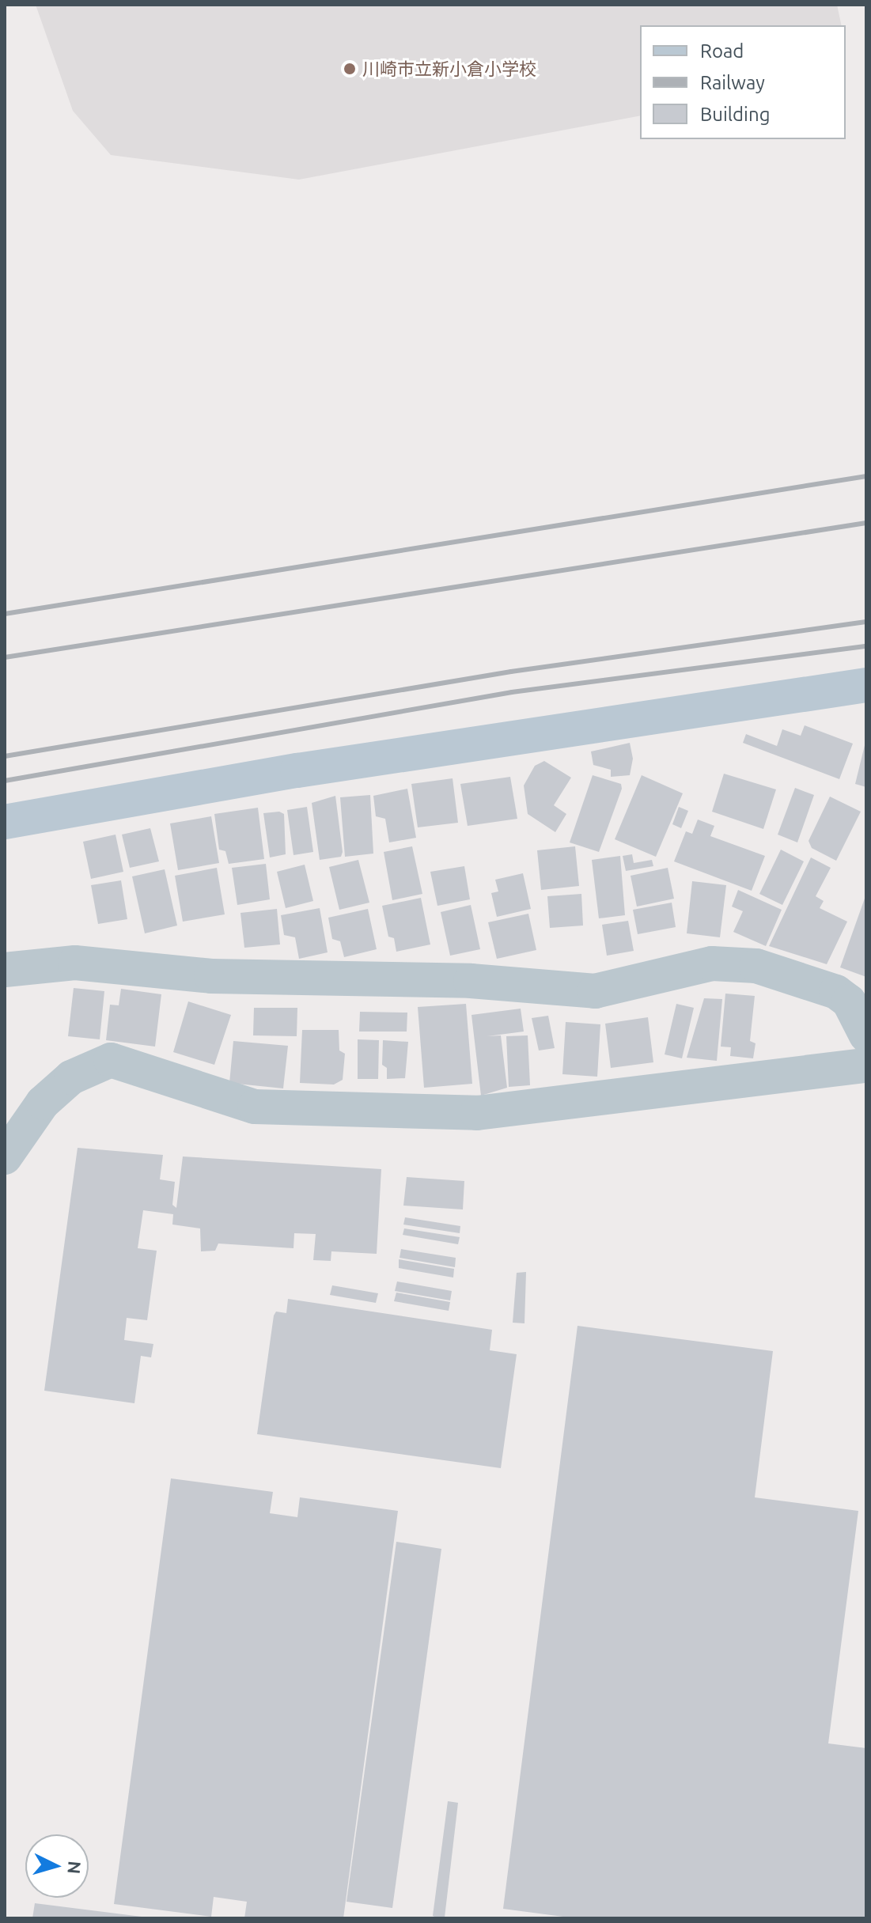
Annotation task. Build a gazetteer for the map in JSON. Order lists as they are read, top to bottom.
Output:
{
  "places": ["川崎市立新小倉小学校"],
  "legend": ["Road", "Railway", "Building"],
  "north": "right"
}
